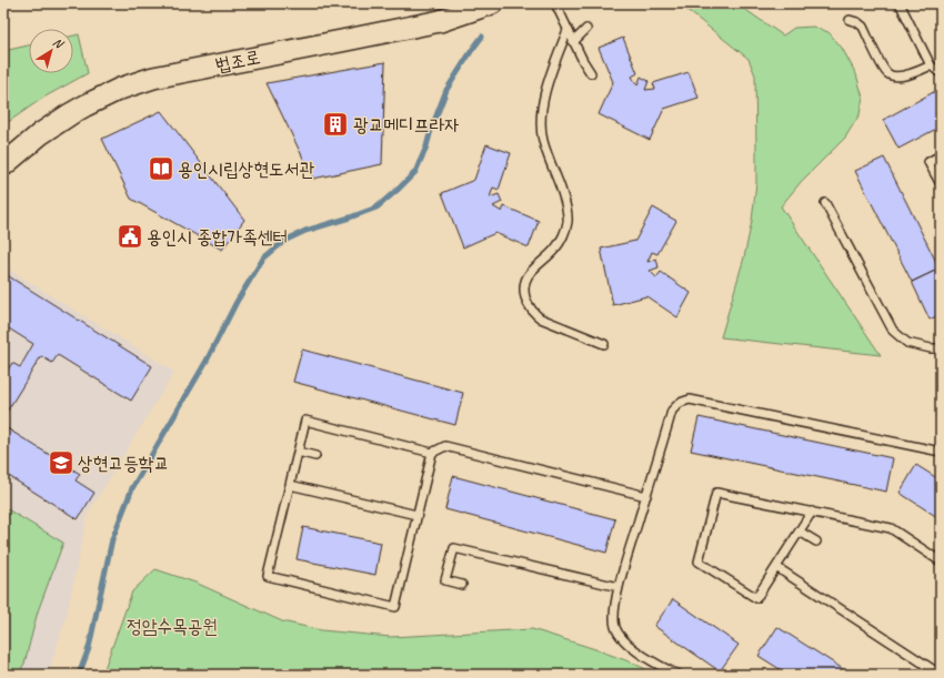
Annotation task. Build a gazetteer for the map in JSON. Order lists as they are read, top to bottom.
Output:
{
  "streets": {
    "street": ["법조로"]
  },
  "parks": ["정암수목공원"],
  "places": {
    "building": ["광교메디프라자"],
    "library": ["용인시립상현도서관"],
    "public building": ["용인시 종합가족센터"],
    "school or university": ["상현고등학교"]
  },
  "north": "top right"
}
